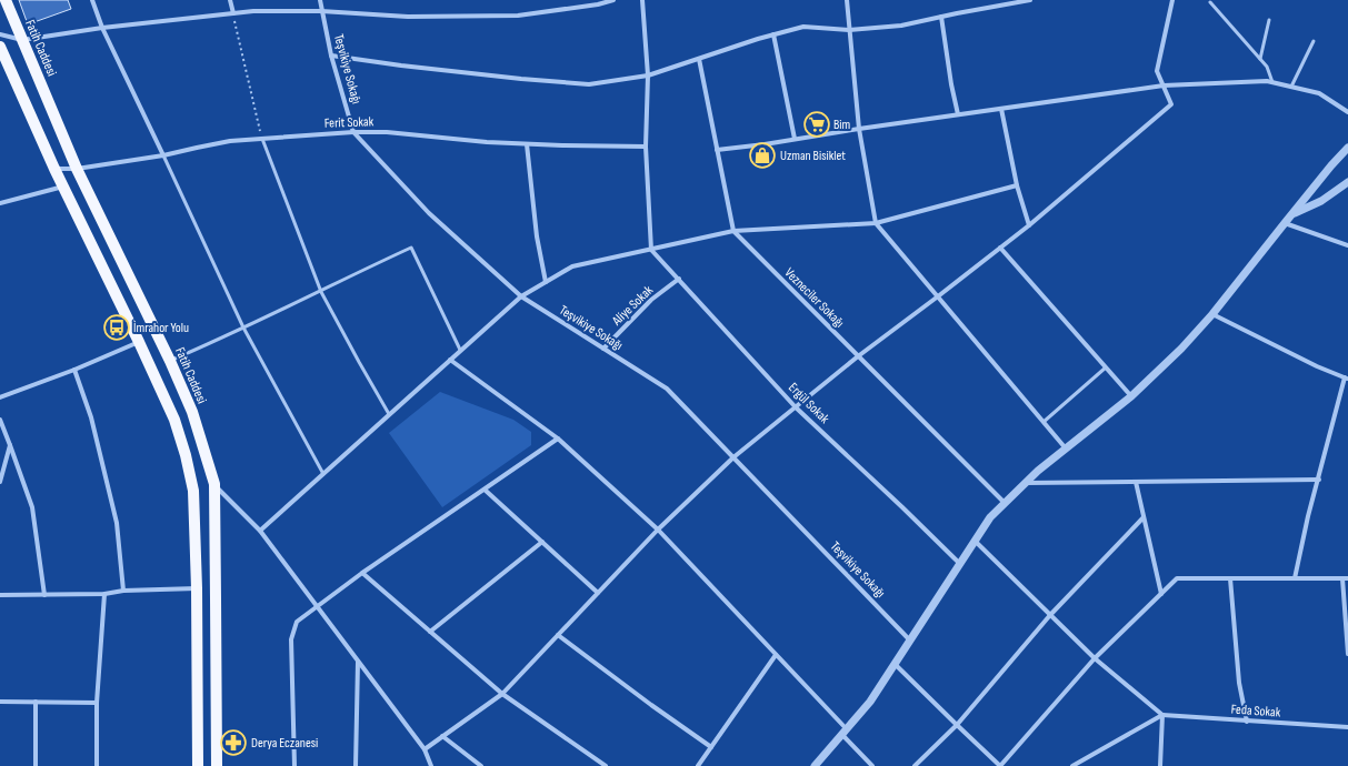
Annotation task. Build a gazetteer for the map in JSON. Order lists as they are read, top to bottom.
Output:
{
  "streets": {
    "main road": ["Fatih Caddesi"],
    "street": [
      "Teşvikiye Sokağı",
      "Ferit Sokak",
      "Vezneciler Sokağı",
      "Aliye Sokak",
      "Ergül Sokak",
      "Feda Sokak"
    ]
  },
  "crossings": [
    ["Fatih Caddesi", "Ferit Sokak"],
    ["Teşvikiye Sokağı", "Ferit Sokak"],
    ["Teşvikiye Sokağı", "Aliye Sokak"],
    ["Aliye Sokak", "Ergül Sokak"]
  ],
  "places": {
    "supermarket": ["Bim"],
    "shop": ["Uzman Bisiklet"],
    "bus stop": ["İmrahor Yolu"],
    "pharmacy": ["Derya Eczanesi"]
  }
}
